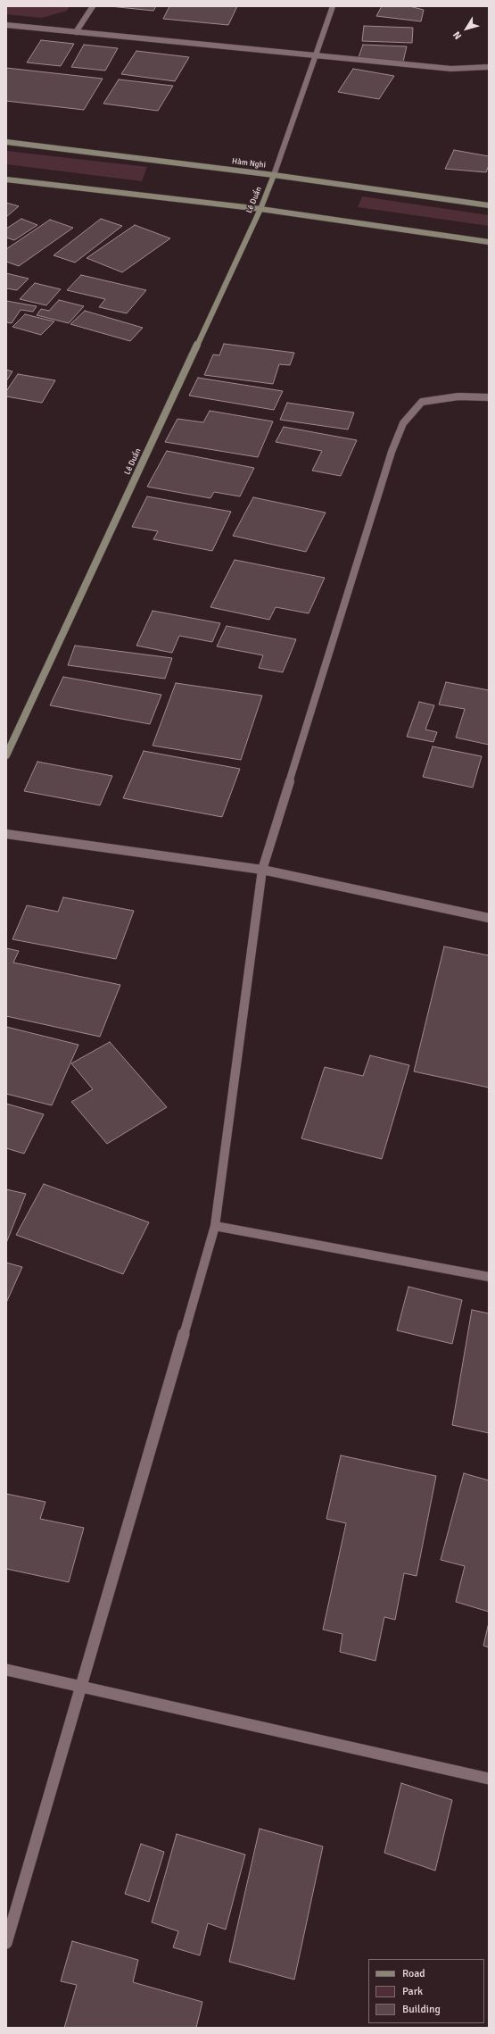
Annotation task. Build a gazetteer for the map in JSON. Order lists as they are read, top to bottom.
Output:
{
  "streets": {
    "main road": ["Hàm Nghi", "Lê Duẩn"]
  },
  "crossings": [
    ["Hàm Nghi", "Lê Duẩn"]
  ],
  "legend": ["Road", "Park", "Building"],
  "north": "bottom left"
}
